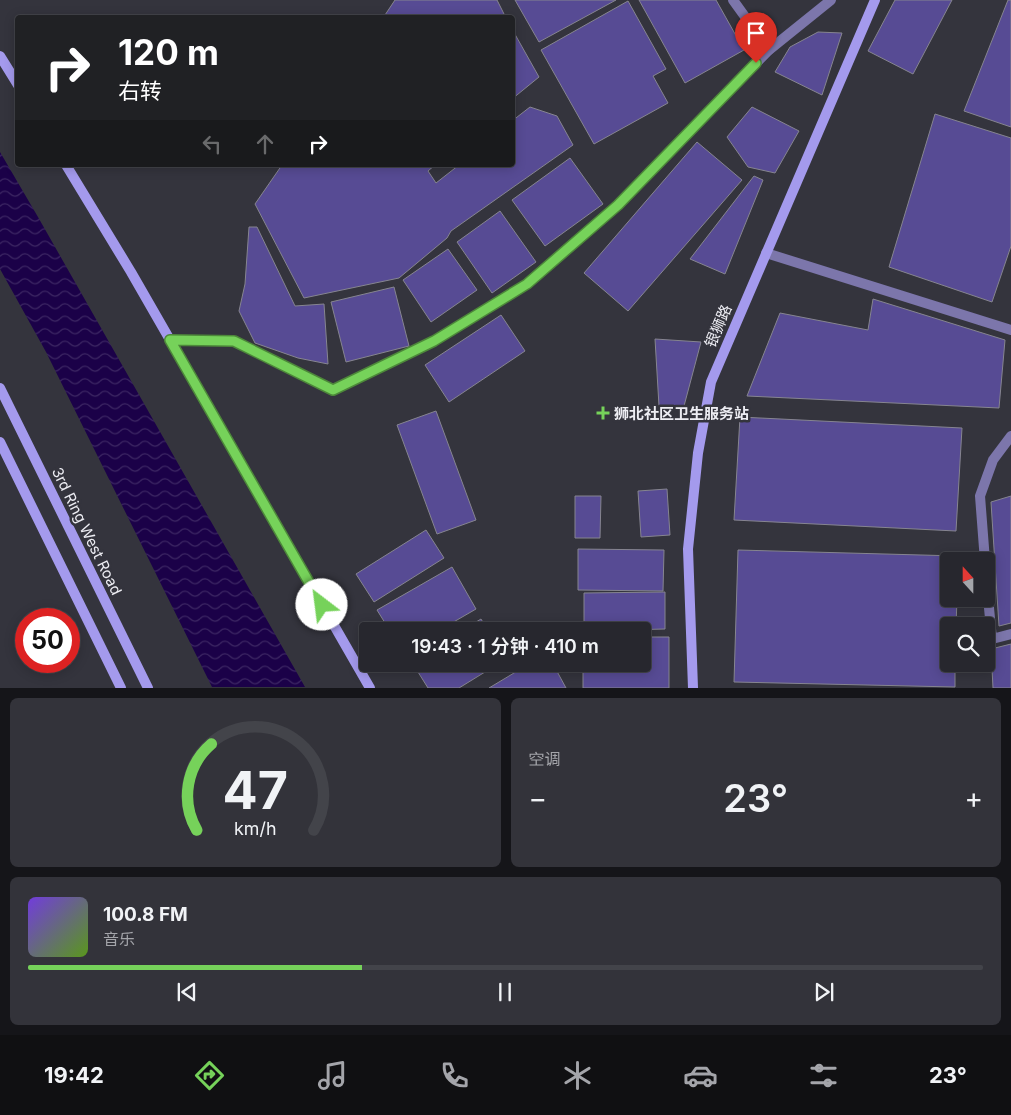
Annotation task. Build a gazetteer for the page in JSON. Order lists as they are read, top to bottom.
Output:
{
  "streets": {
    "main road": ["银狮路", "3rd Ring West Road"]
  },
  "places": {
    "health": ["狮北社区卫生服务站"]
  },
  "north": "top",
  "page": {
    "turn": ["120 m", "右转"],
    "limit": "50",
    "trip": "19:43 · 1 分钟 · 410 m",
    "tile": "空调",
    "heat": ["−", "23°", "+"],
    "song": ["100.8 FM", "音乐"],
    "tabs": ["19:42", "23°"],
    "gauge": ["47", "km/h"]
  }
}
